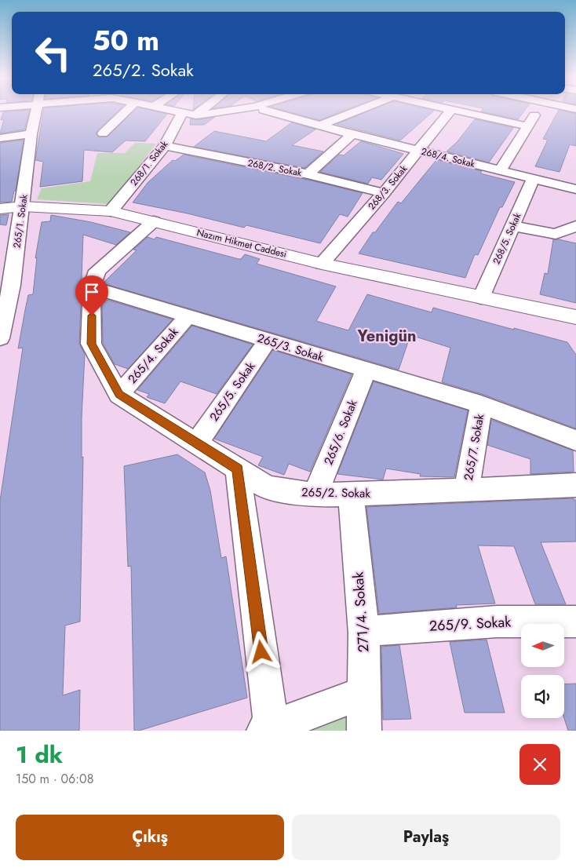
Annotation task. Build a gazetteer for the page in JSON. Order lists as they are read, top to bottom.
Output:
{
  "streets": {
    "main road": ["Nazım Hikmet Caddesi"],
    "street": [
      "268/4. Sokak",
      "268/1. Sokak",
      "268/2. Sokak",
      "268/3. Sokak",
      "265/1. Sokak",
      "268/5. Sokak",
      "265/3. Sokak",
      "265/4. Sokak",
      "265/5. Sokak",
      "265/6. Sokak",
      "265/7. Sokak",
      "265/2. Sokak",
      "271/4. Sokak",
      "265/9. Sokak"
    ]
  },
  "crossings": [
    ["268/4. Sokak", "268/3. Sokak"],
    ["268/4. Sokak", "268/5. Sokak"],
    ["268/1. Sokak", "268/2. Sokak"],
    ["268/1. Sokak", "Nazım Hikmet Caddesi"],
    ["268/2. Sokak", "268/3. Sokak"],
    ["268/3. Sokak", "Nazım Hikmet Caddesi"],
    ["265/1. Sokak", "Nazım Hikmet Caddesi"],
    ["268/5. Sokak", "Nazım Hikmet Caddesi"],
    ["265/3. Sokak", "265/4. Sokak"],
    ["265/3. Sokak", "265/5. Sokak"],
    ["265/3. Sokak", "265/6. Sokak"],
    ["265/3. Sokak", "265/7. Sokak"],
    ["265/3. Sokak", "265/2. Sokak"],
    ["265/4. Sokak", "265/2. Sokak"],
    ["265/5. Sokak", "265/2. Sokak"],
    ["265/6. Sokak", "265/2. Sokak"],
    ["265/7. Sokak", "265/2. Sokak"],
    ["265/2. Sokak", "271/4. Sokak"],
    ["271/4. Sokak", "265/9. Sokak"]
  ],
  "districts": ["Yenigün"],
  "north": "left",
  "page": {
    "turn": ["50 m", "265/2. Sokak"],
    "heading": ["1 dk", "150 m · 06:08"],
    "buttons": ["Çıkış", "Paylaş"]
  }
}
